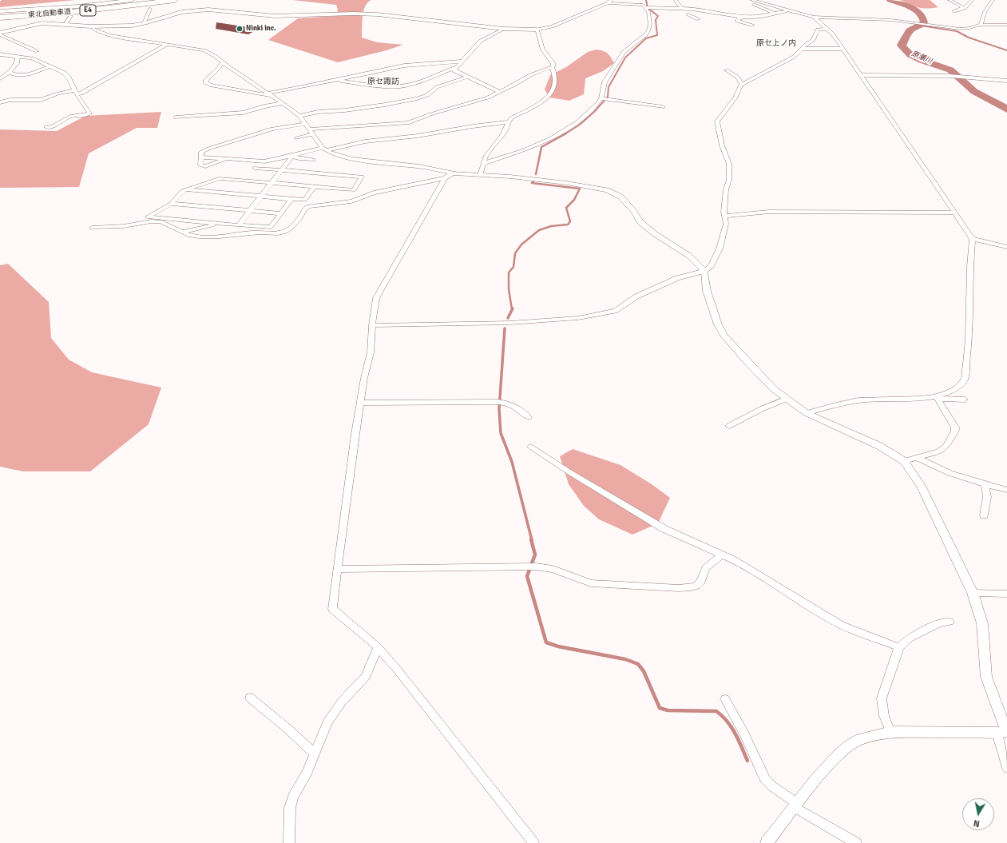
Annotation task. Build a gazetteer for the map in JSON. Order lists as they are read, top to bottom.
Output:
{
  "streets": {
    "highway": ["E4", "東北自動車道"]
  },
  "districts": ["原セ上ノ内", "原セ諏訪"],
  "water": ["原瀬川"],
  "places": ["Ninki inc."],
  "north": "bottom"
}
